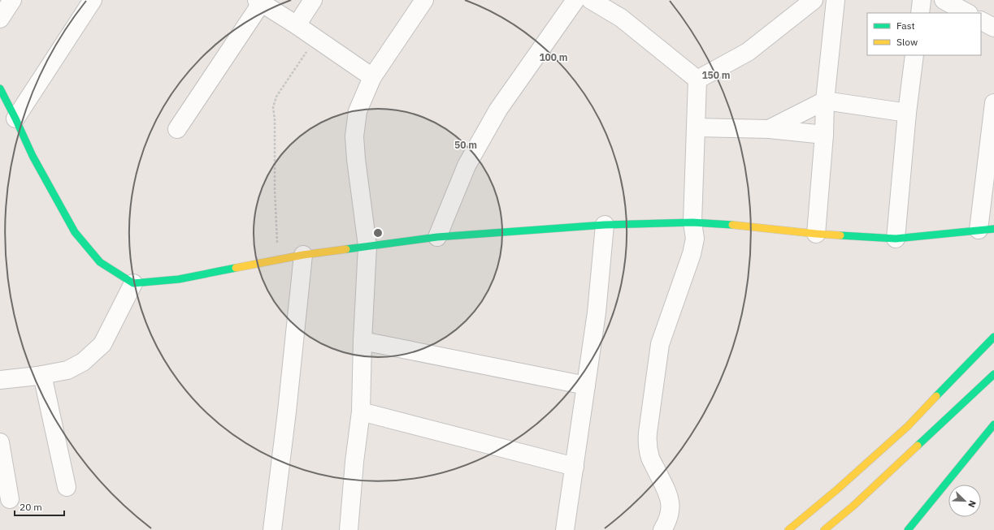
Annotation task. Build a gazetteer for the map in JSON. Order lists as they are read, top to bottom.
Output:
{
  "legend": ["Fast", "Slow"],
  "scale_bar": "20 m",
  "north": "bottom right",
  "rings": ["100 m", "150 m", "50 m"]
}
